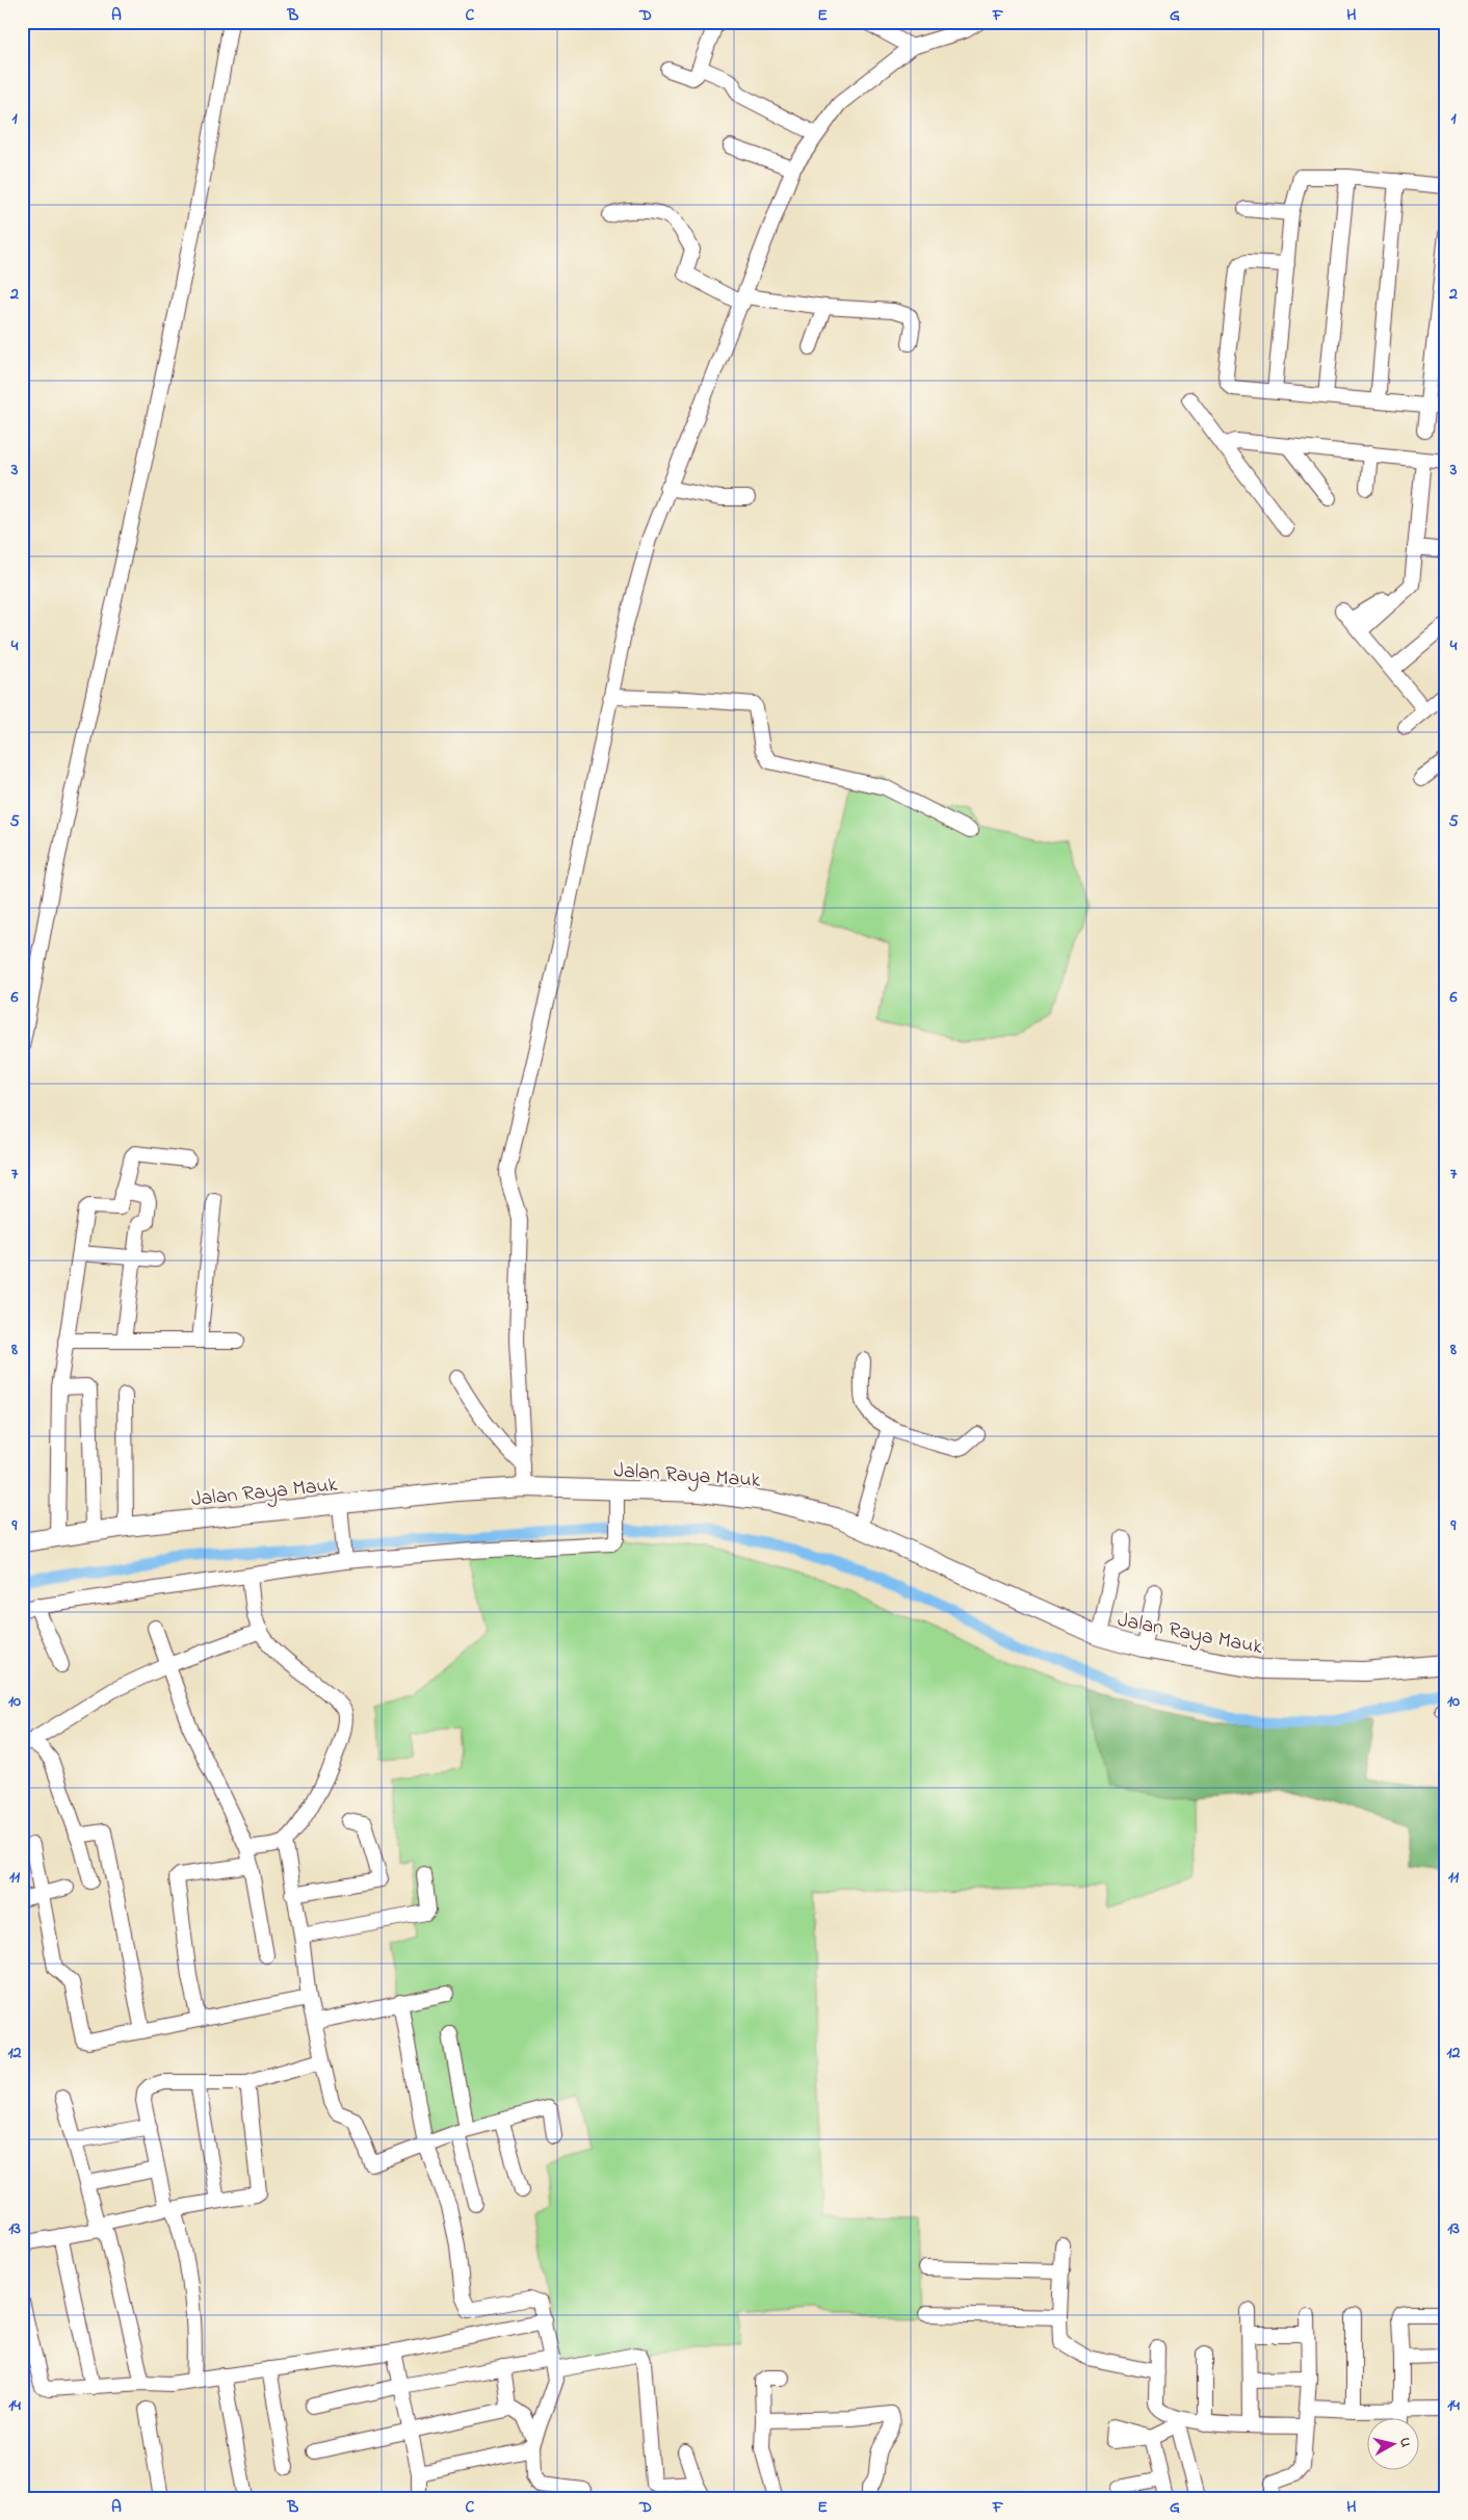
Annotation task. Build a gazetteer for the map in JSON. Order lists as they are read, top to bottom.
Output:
{
  "streets": {
    "main road": ["Jalan Raya Mauk"]
  },
  "north": "right",
  "grid": {
    "columns": [
      "A",
      "B",
      "C",
      "D",
      "E",
      "F",
      "G",
      "H"
    ],
    "rows": [
      "1",
      "2",
      "3",
      "4",
      "5",
      "6",
      "7",
      "8",
      "9",
      "10",
      "11",
      "12",
      "13",
      "14"
    ]
  }
}
